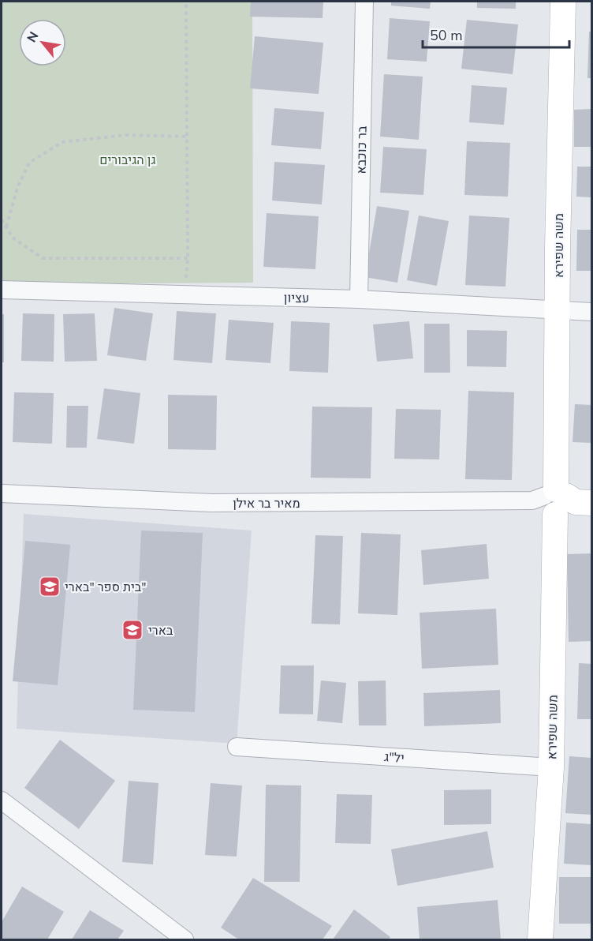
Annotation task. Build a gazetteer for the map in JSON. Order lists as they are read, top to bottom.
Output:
{
  "streets": {
    "street": [
      "בר כוכבא",
      "משה שפירא",
      "עציון",
      "מאיר בר אילן",
      "יל\"ג"
    ]
  },
  "crossings": [
    ["בר כוכבא", "עציון"],
    ["משה שפירא", "עציון"],
    ["משה שפירא", "מאיר בר אילן"],
    ["משה שפירא", "יל\"ג"]
  ],
  "parks": ["גן הגיבורים"],
  "places": {
    "school or university": ["בית ספר \"בארי\"", "בארי"]
  },
  "scale_bar": "50 m",
  "north": "top left"
}
